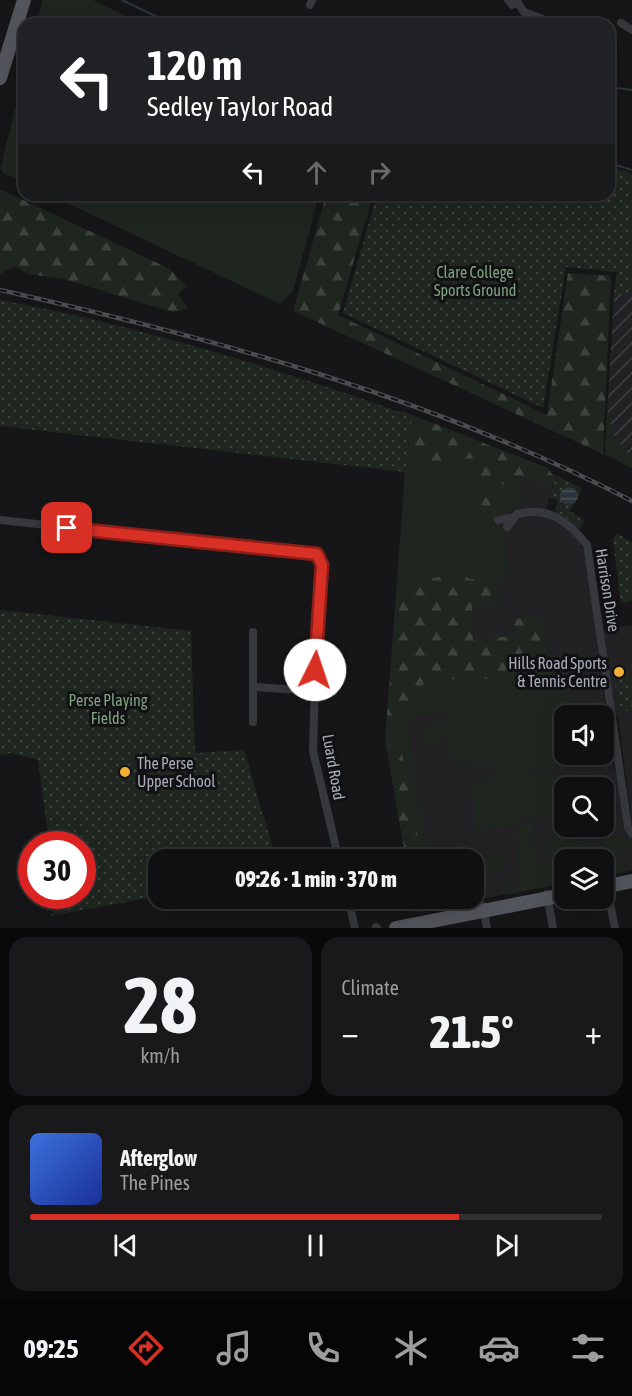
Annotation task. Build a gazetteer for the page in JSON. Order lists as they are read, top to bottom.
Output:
{
  "streets": {
    "street": ["Harrison Drive", "Luard Road"]
  },
  "parks": ["Clare College Sports Ground", "Perse Playing Fields"],
  "places": ["Hills Road Sports & Tennis Centre", "The Perse Upper School"],
  "page": {
    "turn": ["120 m", "Sedley Taylor Road"],
    "limit": "30",
    "trip": "09:26 · 1 min · 370 m",
    "tile": [
      ["28", "km/h"],
      "Climate"
    ],
    "heat": ["−", "21.5°", "+"],
    "song": ["Afterglow", "The Pines"],
    "tabs": "09:25"
  }
}
